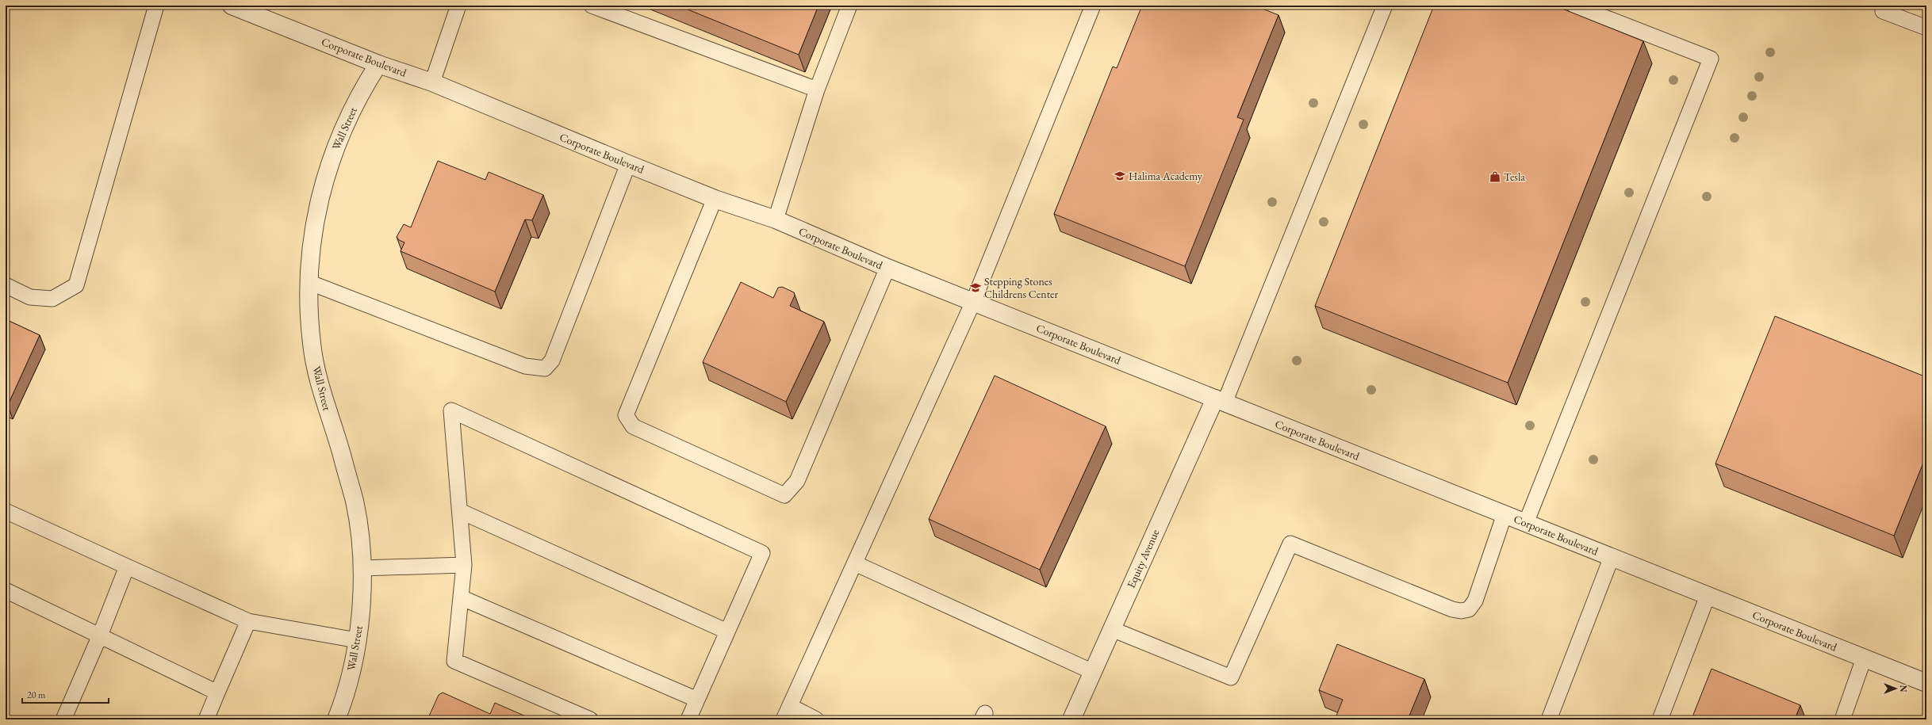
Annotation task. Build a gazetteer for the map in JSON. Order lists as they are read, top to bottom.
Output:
{
  "streets": {
    "street": ["Corporate Boulevard", "Wall Street", "Equity Avenue"]
  },
  "crossings": [
    ["Corporate Boulevard", "Wall Street"],
    ["Corporate Boulevard", "Equity Avenue"]
  ],
  "places": {
    "school or university": ["Halima Academy", "Stepping Stones Childrens Center"],
    "shop": ["Tesla"]
  },
  "scale_bar": "20 m",
  "north": "right"
}
